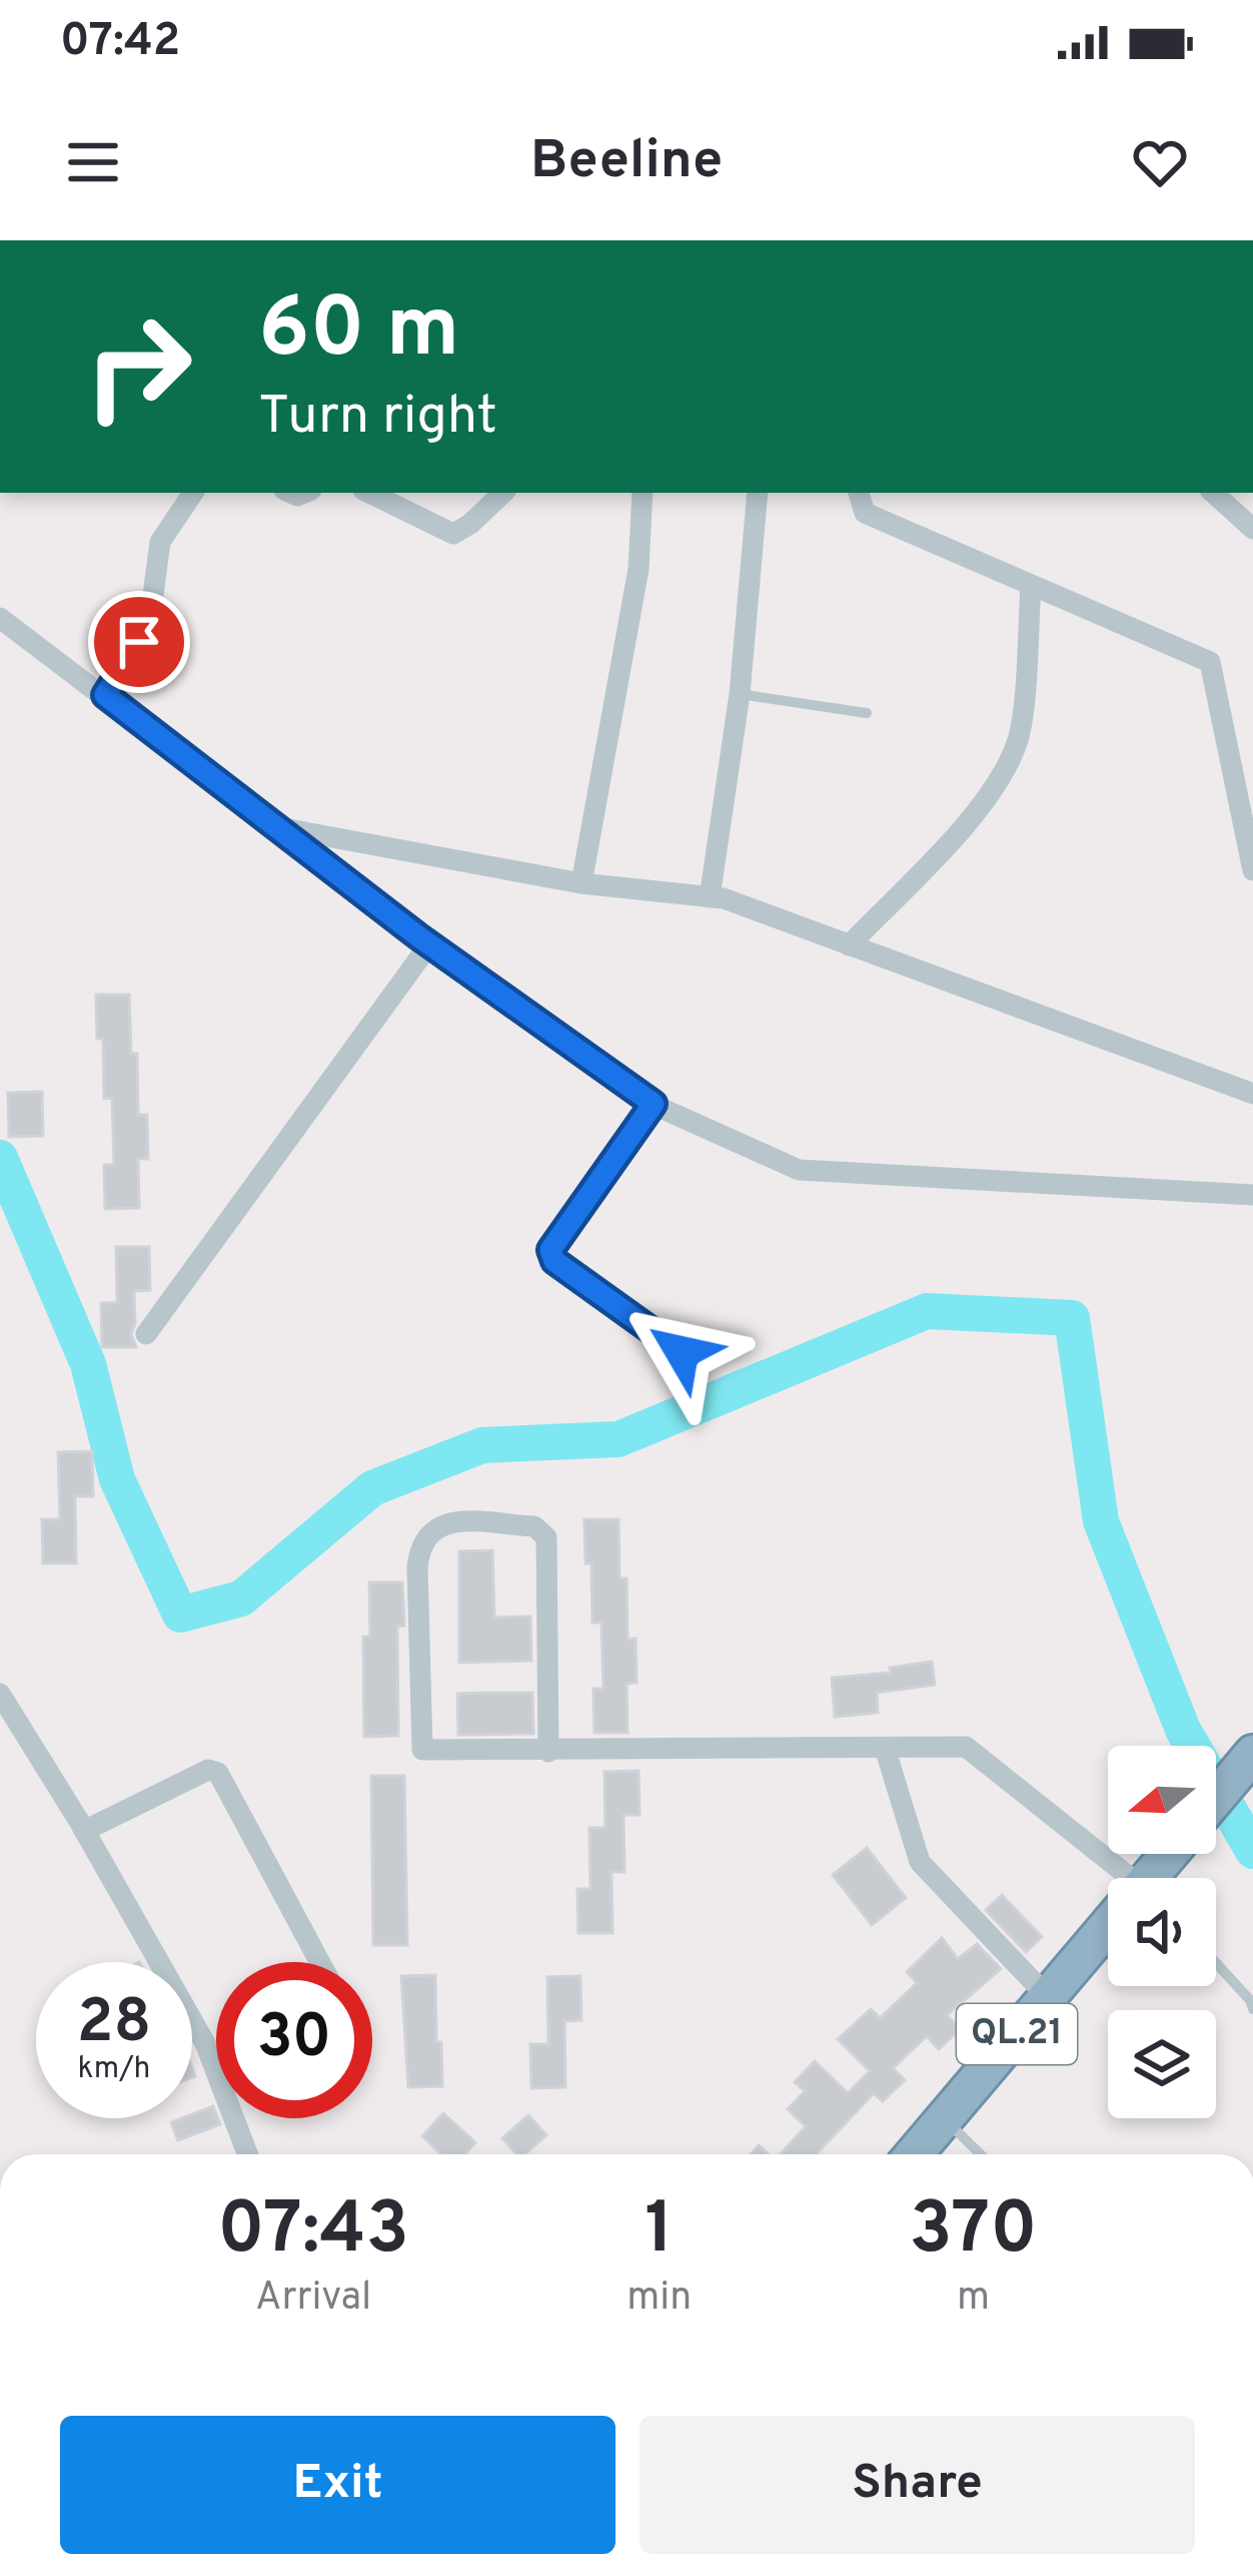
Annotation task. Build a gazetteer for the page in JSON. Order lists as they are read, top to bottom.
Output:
{
  "streets": {
    "highway": ["QL.21"]
  },
  "north": "left",
  "page": {
    "status": "07:42",
    "header": "Beeline",
    "turn": ["60 m", "Turn right"],
    "speed": "28 km/h",
    "limit": "30",
    "eta": [
      "07:43",
      "Arrival",
      "1",
      "min",
      "370",
      "m"
    ],
    "buttons": ["Exit", "Share"]
  }
}
